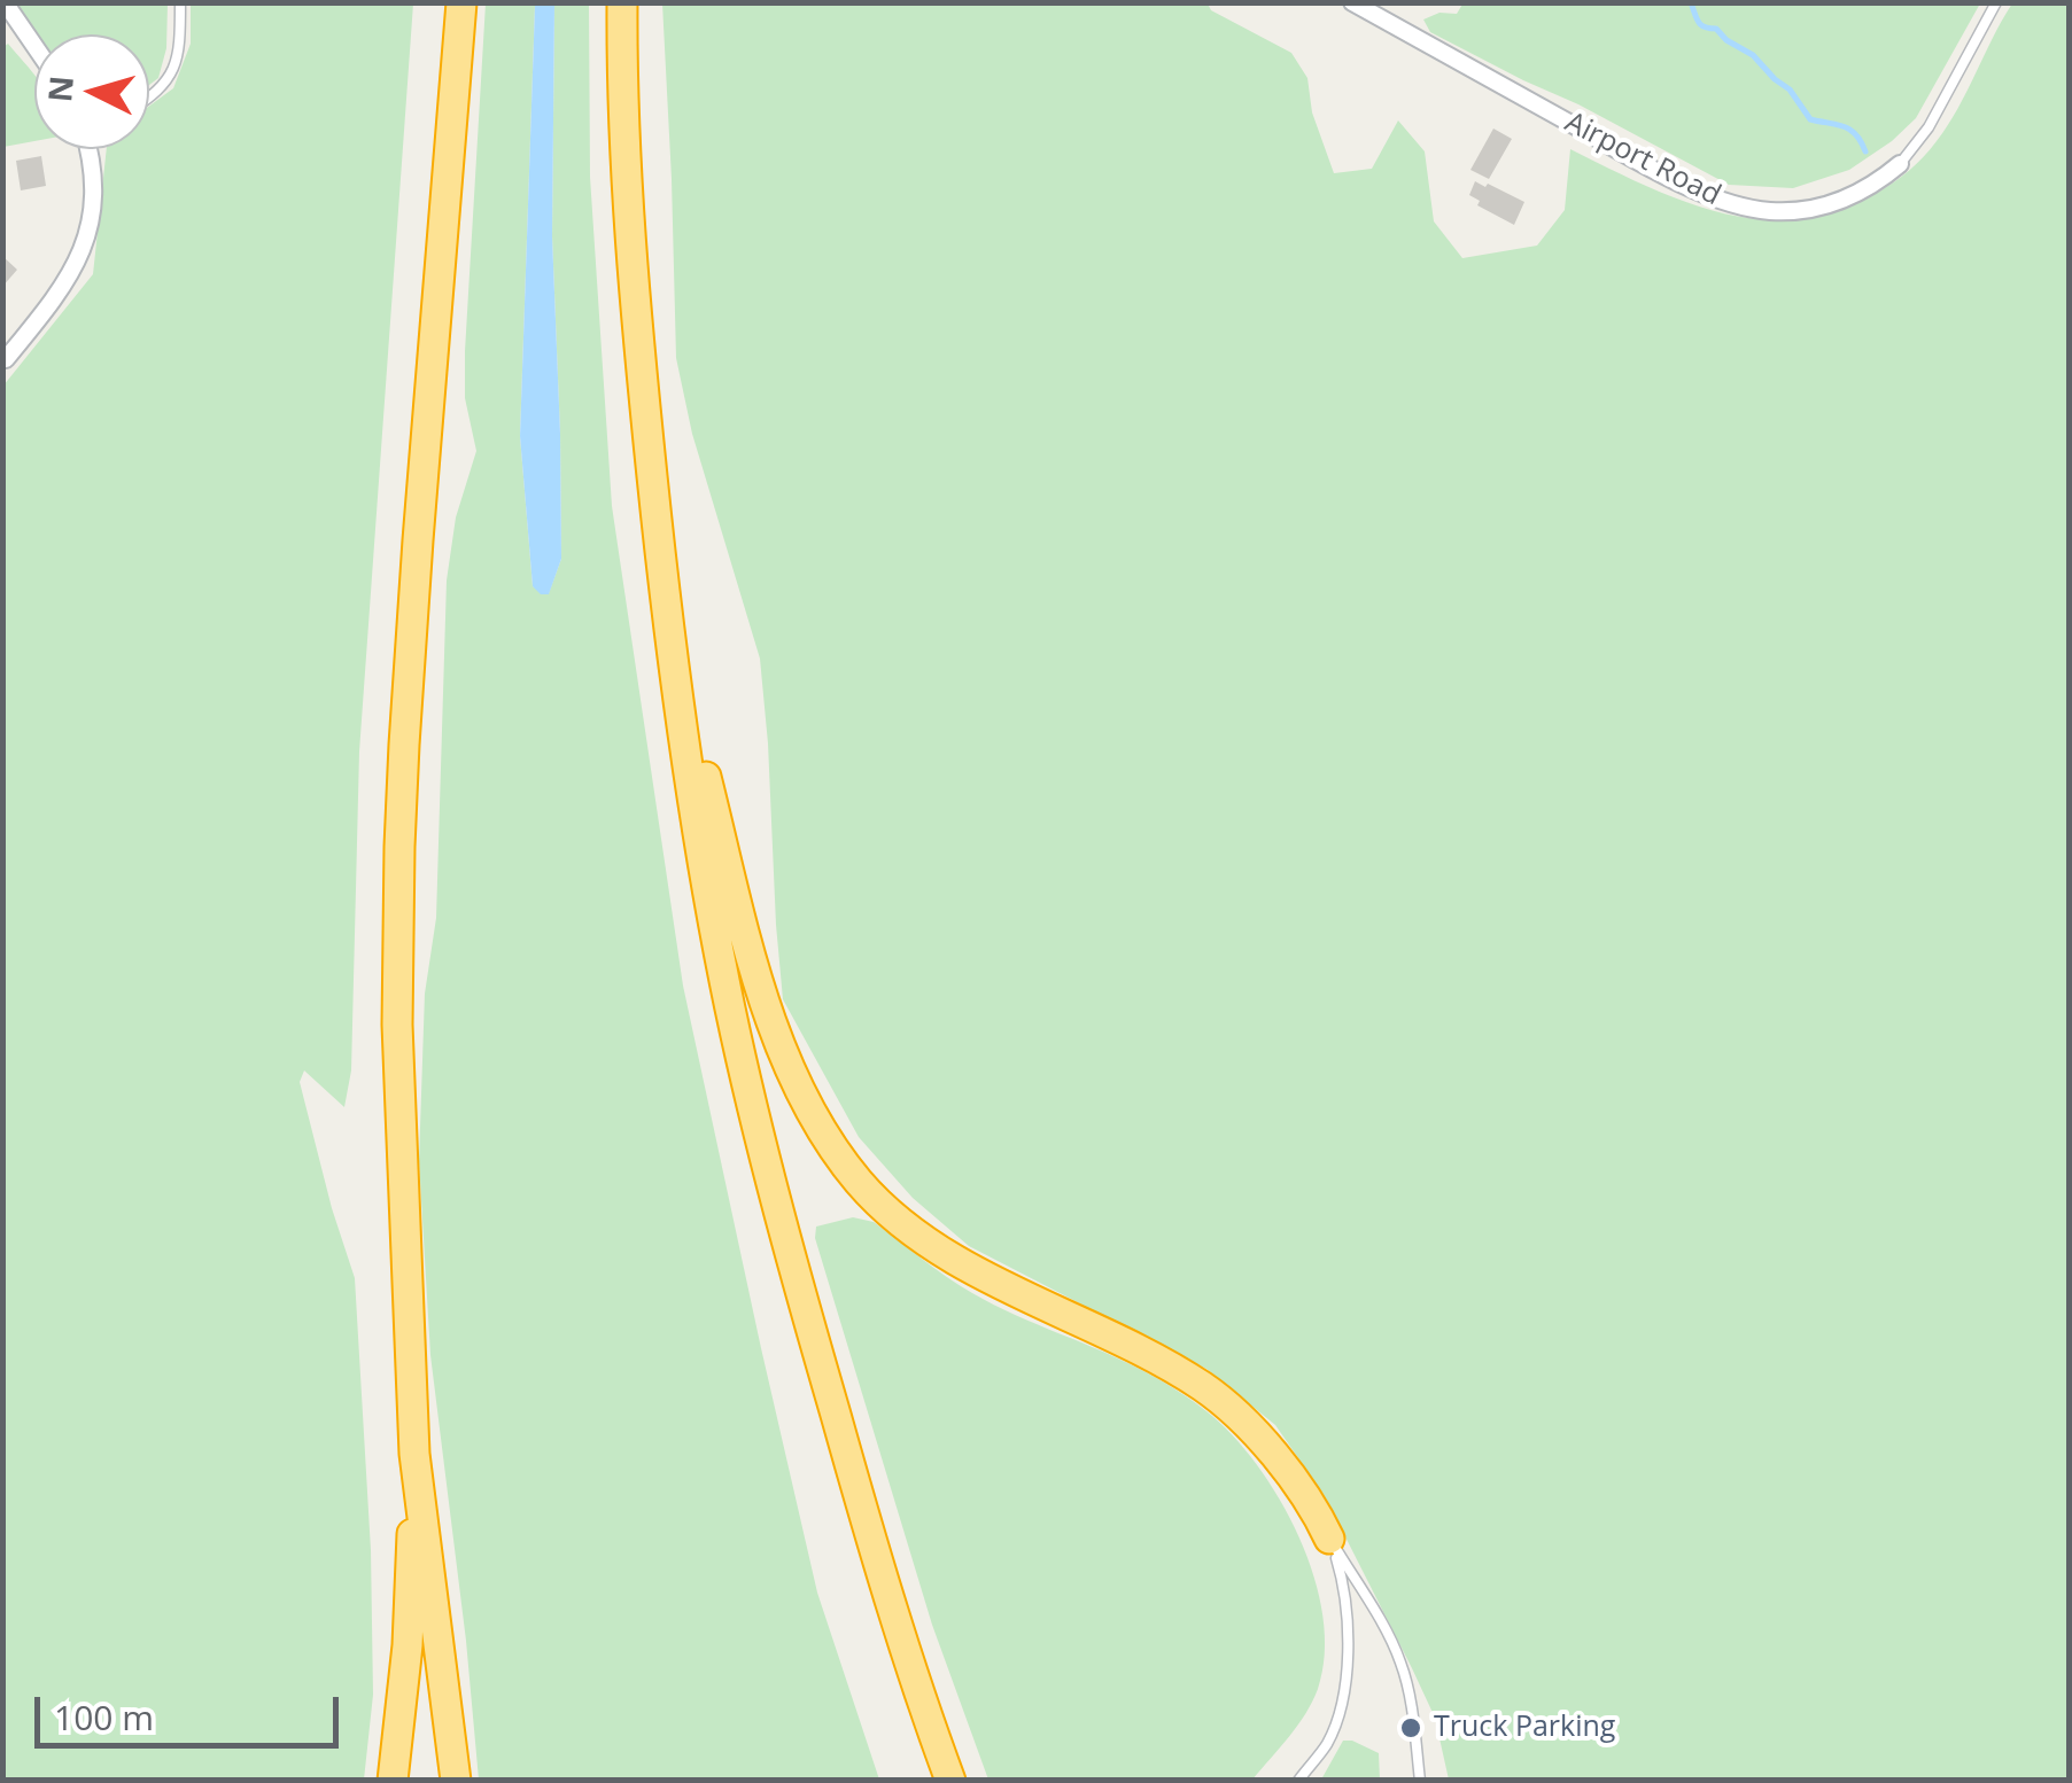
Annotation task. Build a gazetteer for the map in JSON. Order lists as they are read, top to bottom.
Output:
{
  "streets": {
    "street": ["Airport Road"]
  },
  "places": ["Truck Parking"],
  "scale_bar": "100 m",
  "north": "left"
}
